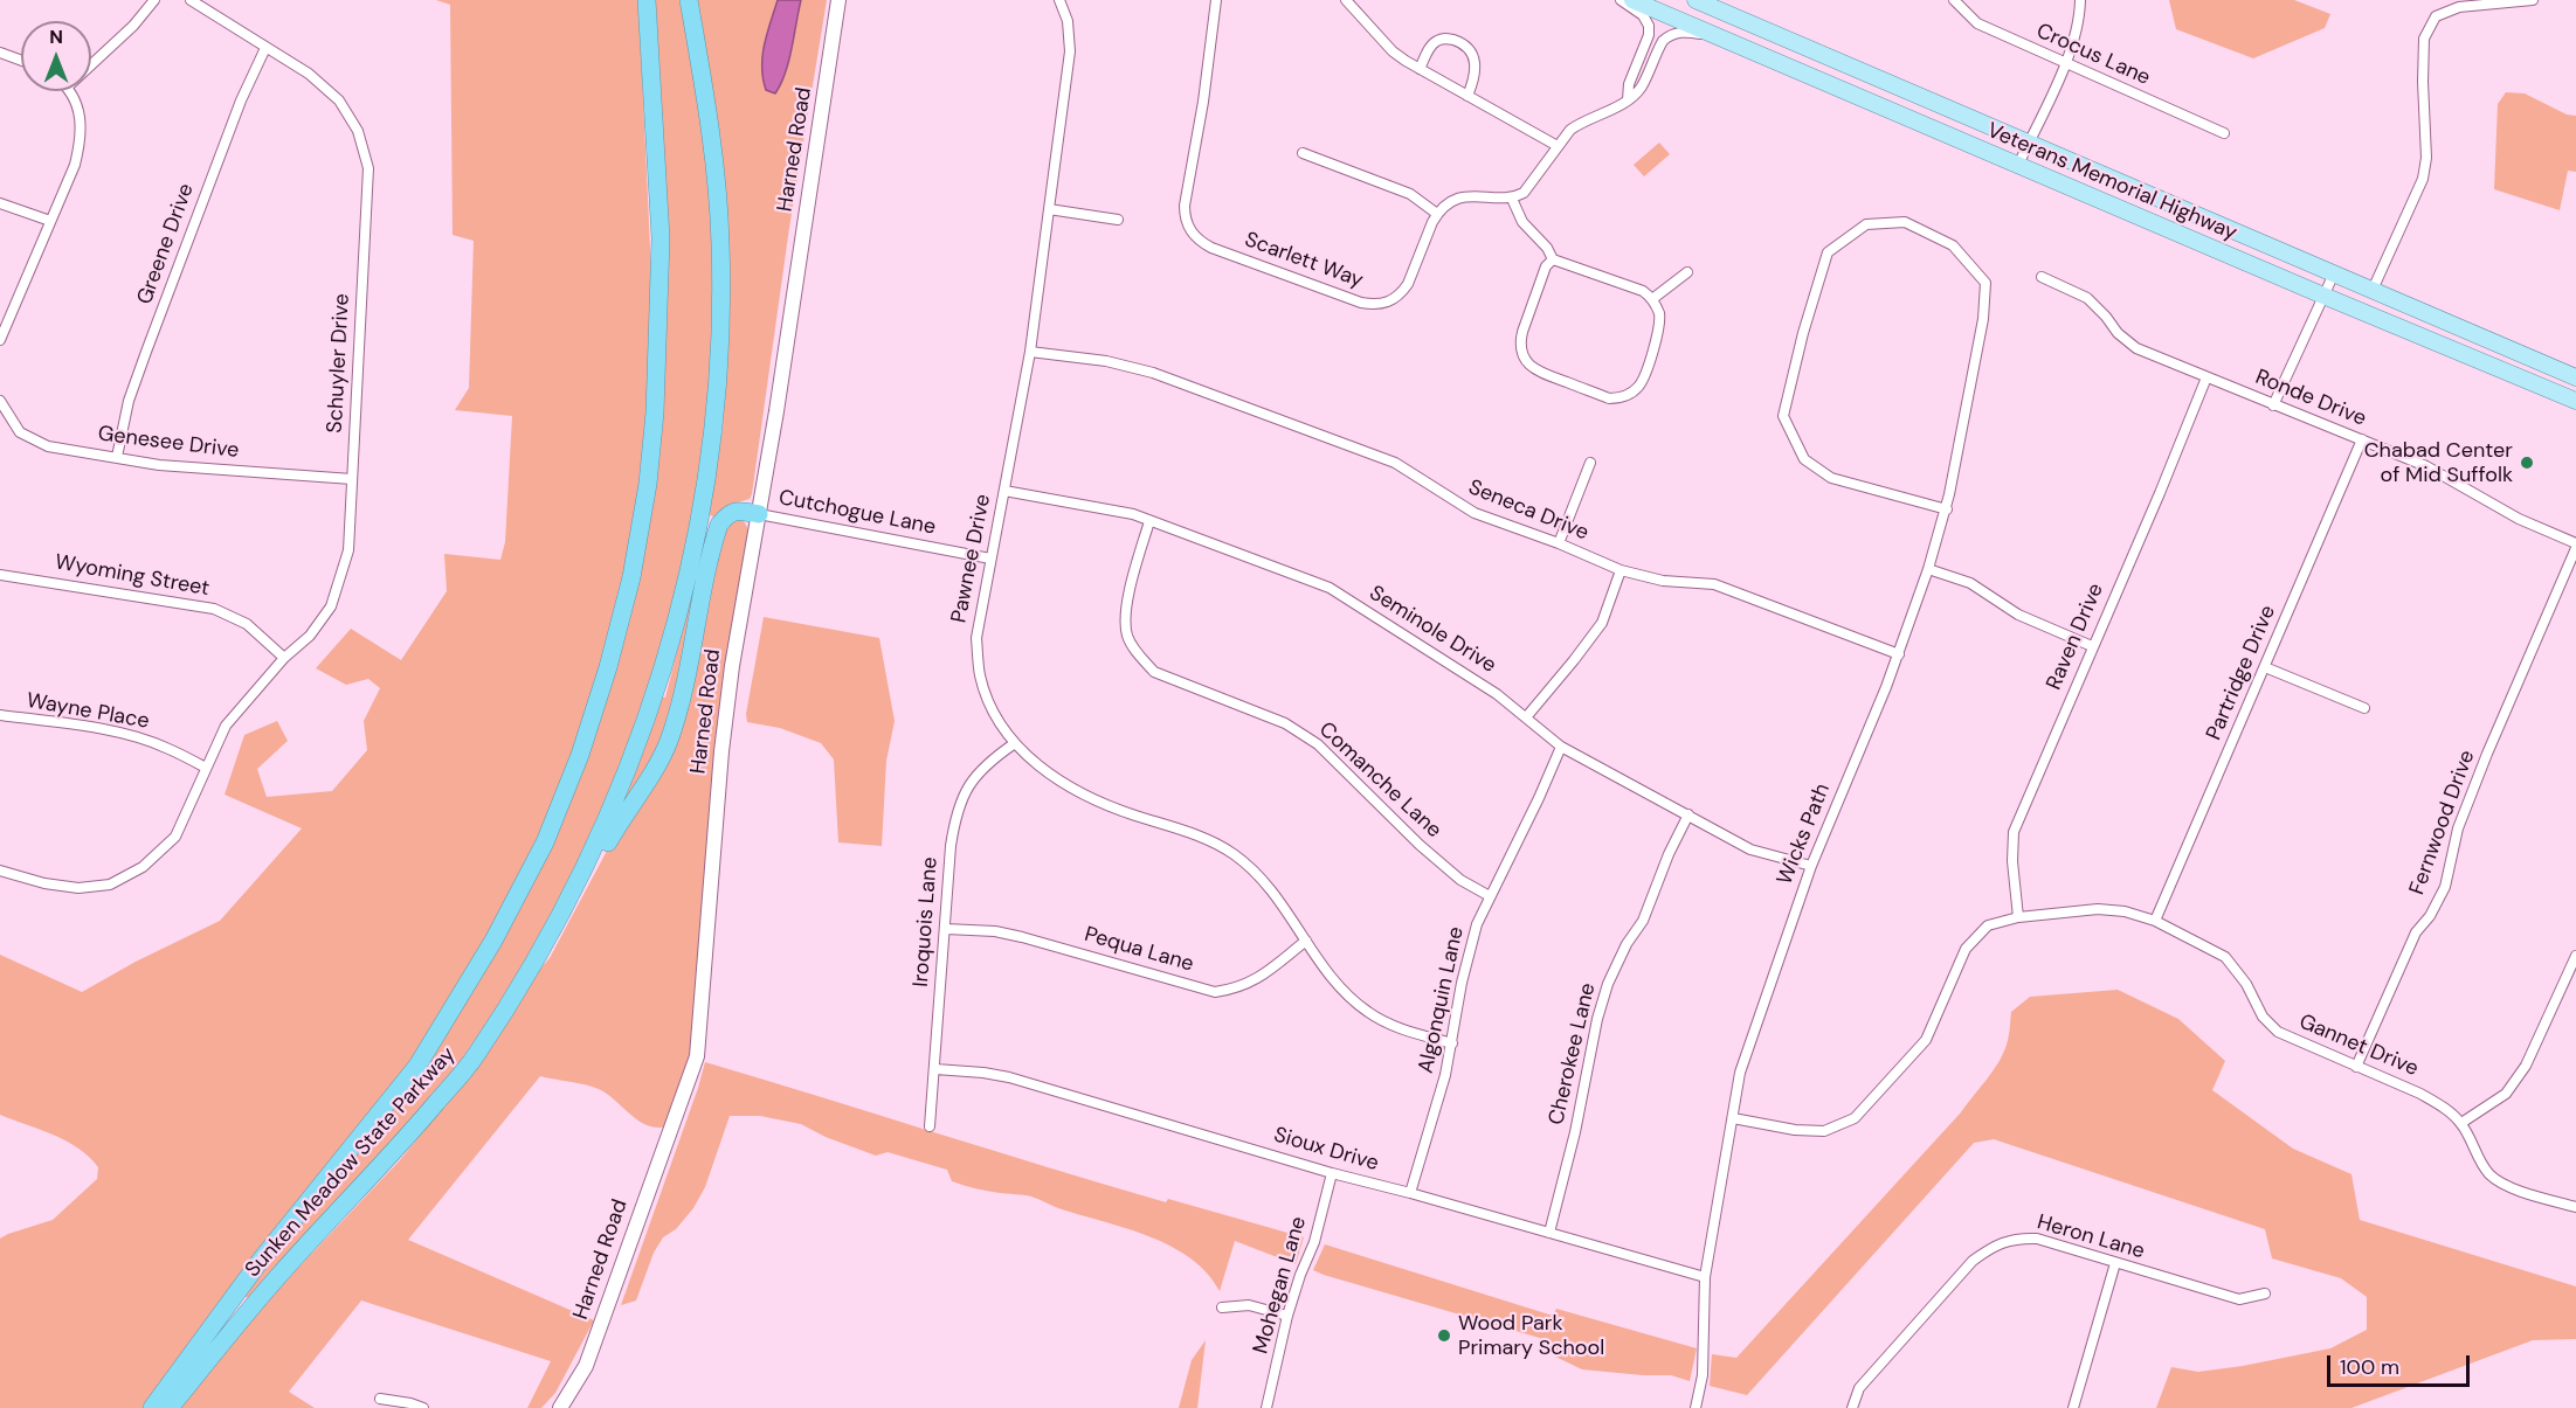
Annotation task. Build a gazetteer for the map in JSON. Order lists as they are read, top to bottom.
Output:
{
  "streets": {
    "highway": ["Sunken Meadow State Parkway"],
    "main road": ["Harned Road", "Veterans Memorial Highway"],
    "street": [
      "Crocus Lane",
      "Greene Drive",
      "Scarlett Way",
      "Schuyler Drive",
      "Ronde Drive",
      "Genesee Drive",
      "Seneca Drive",
      "Cutchogue Lane",
      "Pawnee Drive",
      "Wyoming Street",
      "Seminole Drive",
      "Raven Drive",
      "Partridge Drive",
      "Wayne Place",
      "Comanche Lane",
      "Fernwood Drive",
      "Wicks Path",
      "Iroquois Lane",
      "Pequa Lane",
      "Algonquin Lane",
      "Gannet Drive",
      "Cherokee Lane",
      "Sioux Drive",
      "Heron Lane",
      "Mohegan Lane"
    ]
  },
  "crossings": [
    ["Harned Road", "Cutchogue Lane"],
    ["Greene Drive", "Schuyler Drive"],
    ["Greene Drive", "Genesee Drive"],
    ["Schuyler Drive", "Genesee Drive"],
    ["Schuyler Drive", "Wyoming Street"],
    ["Schuyler Drive", "Wayne Place"],
    ["Ronde Drive", "Raven Drive"],
    ["Ronde Drive", "Partridge Drive"],
    ["Ronde Drive", "Fernwood Drive"],
    ["Seneca Drive", "Pawnee Drive"],
    ["Seneca Drive", "Wicks Path"],
    ["Cutchogue Lane", "Pawnee Drive"],
    ["Pawnee Drive", "Seminole Drive"],
    ["Pawnee Drive", "Iroquois Lane"],
    ["Pawnee Drive", "Pequa Lane"],
    ["Pawnee Drive", "Algonquin Lane"],
    ["Seminole Drive", "Comanche Lane"],
    ["Seminole Drive", "Wicks Path"],
    ["Seminole Drive", "Algonquin Lane"],
    ["Seminole Drive", "Cherokee Lane"],
    ["Raven Drive", "Gannet Drive"],
    ["Partridge Drive", "Gannet Drive"],
    ["Comanche Lane", "Algonquin Lane"],
    ["Fernwood Drive", "Gannet Drive"],
    ["Wicks Path", "Gannet Drive"],
    ["Wicks Path", "Sioux Drive"],
    ["Iroquois Lane", "Pequa Lane"],
    ["Iroquois Lane", "Sioux Drive"],
    ["Algonquin Lane", "Sioux Drive"],
    ["Cherokee Lane", "Sioux Drive"],
    ["Sioux Drive", "Mohegan Lane"]
  ],
  "places": ["Chabad Center of Mid Suffolk", "Wood Park Primary School"],
  "scale_bar": "100 m",
  "north": "top"
}
